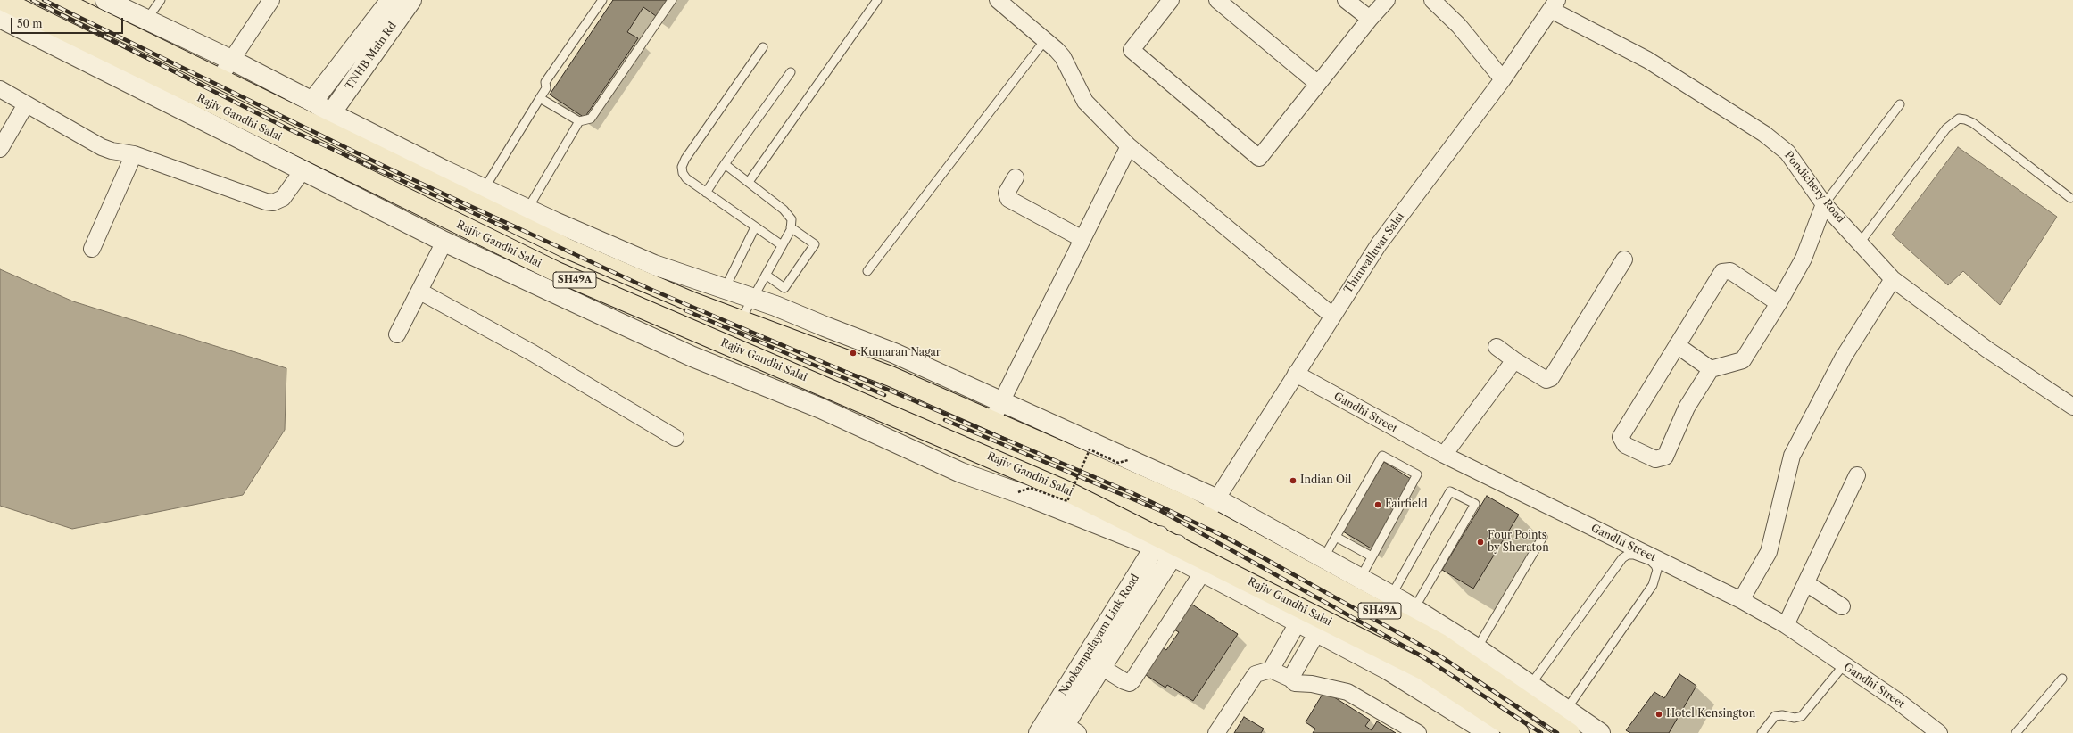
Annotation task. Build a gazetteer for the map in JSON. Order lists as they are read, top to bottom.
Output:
{
  "streets": {
    "main road": ["Rajiv Gandhi Salai", "SH49A"],
    "street": [
      "TNHB Main Rd",
      "Pondichery Road",
      "Thiruvalluvar Salai",
      "Gandhi Street",
      "Nookampalayam Link Road"
    ]
  },
  "crossings": [
    ["Rajiv Gandhi Salai", "Nookampalayam Link Road"],
    ["Pondichery Road", "Thiruvalluvar Salai"],
    ["Thiruvalluvar Salai", "SH49A"],
    ["Thiruvalluvar Salai", "Gandhi Street"]
  ],
  "places": [
    "Kumaran Nagar",
    "Indian Oil",
    "Fairfield",
    "Four Points by Sheraton",
    "Hotel Kensington"
  ],
  "scale_bar": "50 m"
}
